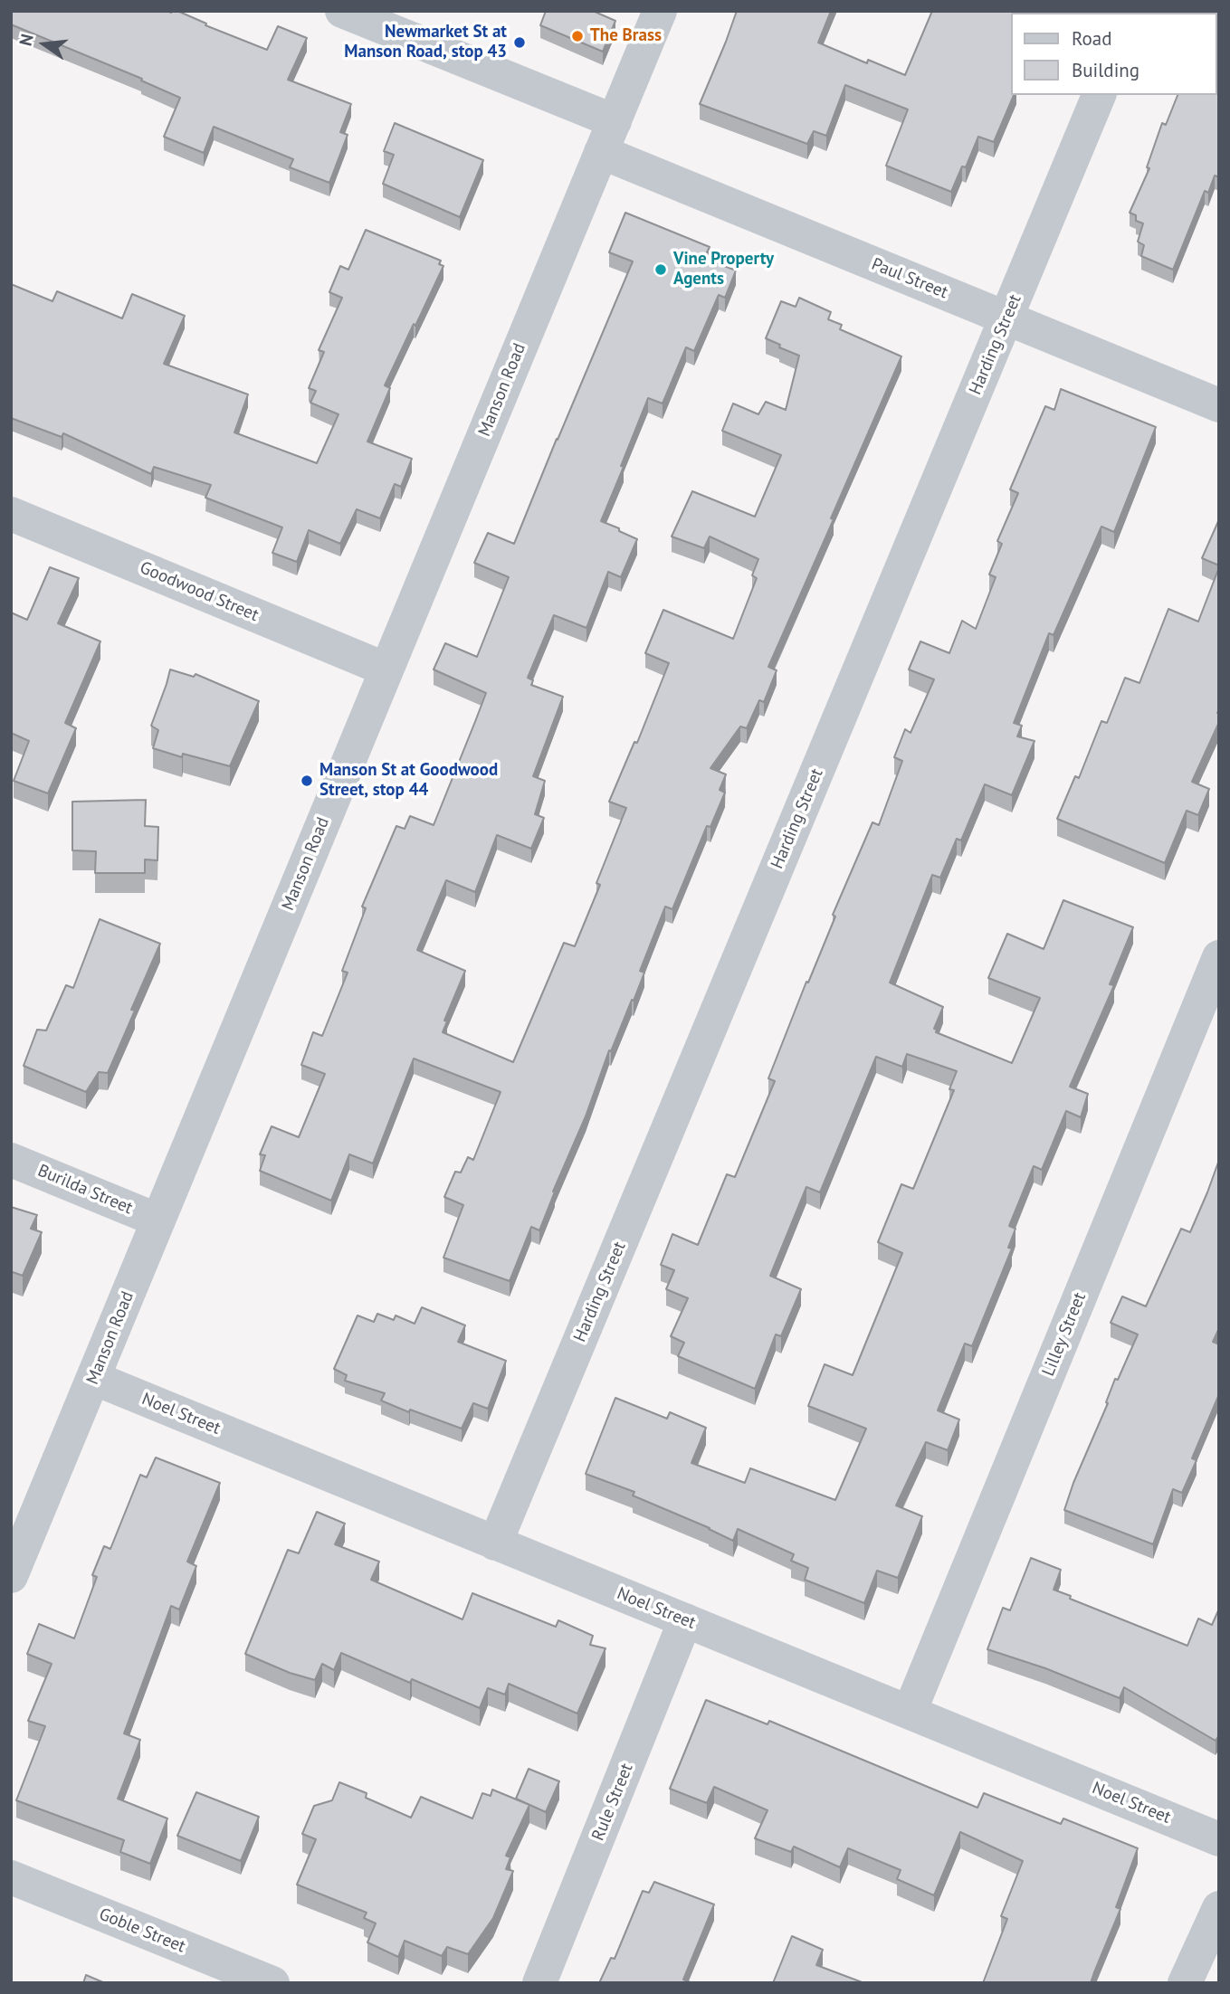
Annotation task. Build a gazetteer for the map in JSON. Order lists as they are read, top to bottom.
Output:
{
  "streets": {
    "street": [
      "Paul Street",
      "Harding Street",
      "Manson Road",
      "Goodwood Street",
      "Burilda Street",
      "Lilley Street",
      "Noel Street",
      "Rule Street",
      "Goble Street"
    ]
  },
  "crossings": [
    ["Paul Street", "Harding Street"],
    ["Paul Street", "Manson Road"],
    ["Harding Street", "Noel Street"],
    ["Manson Road", "Goodwood Street"],
    ["Manson Road", "Burilda Street"],
    ["Manson Road", "Noel Street"],
    ["Lilley Street", "Noel Street"],
    ["Noel Street", "Rule Street"]
  ],
  "places": [
    "The Brass",
    "Newmarket St at Manson Road, stop 43",
    "Vine Property Agents",
    "Manson St at Goodwood Street, stop 44"
  ],
  "legend": ["Road", "Building"],
  "north": "left"
}
